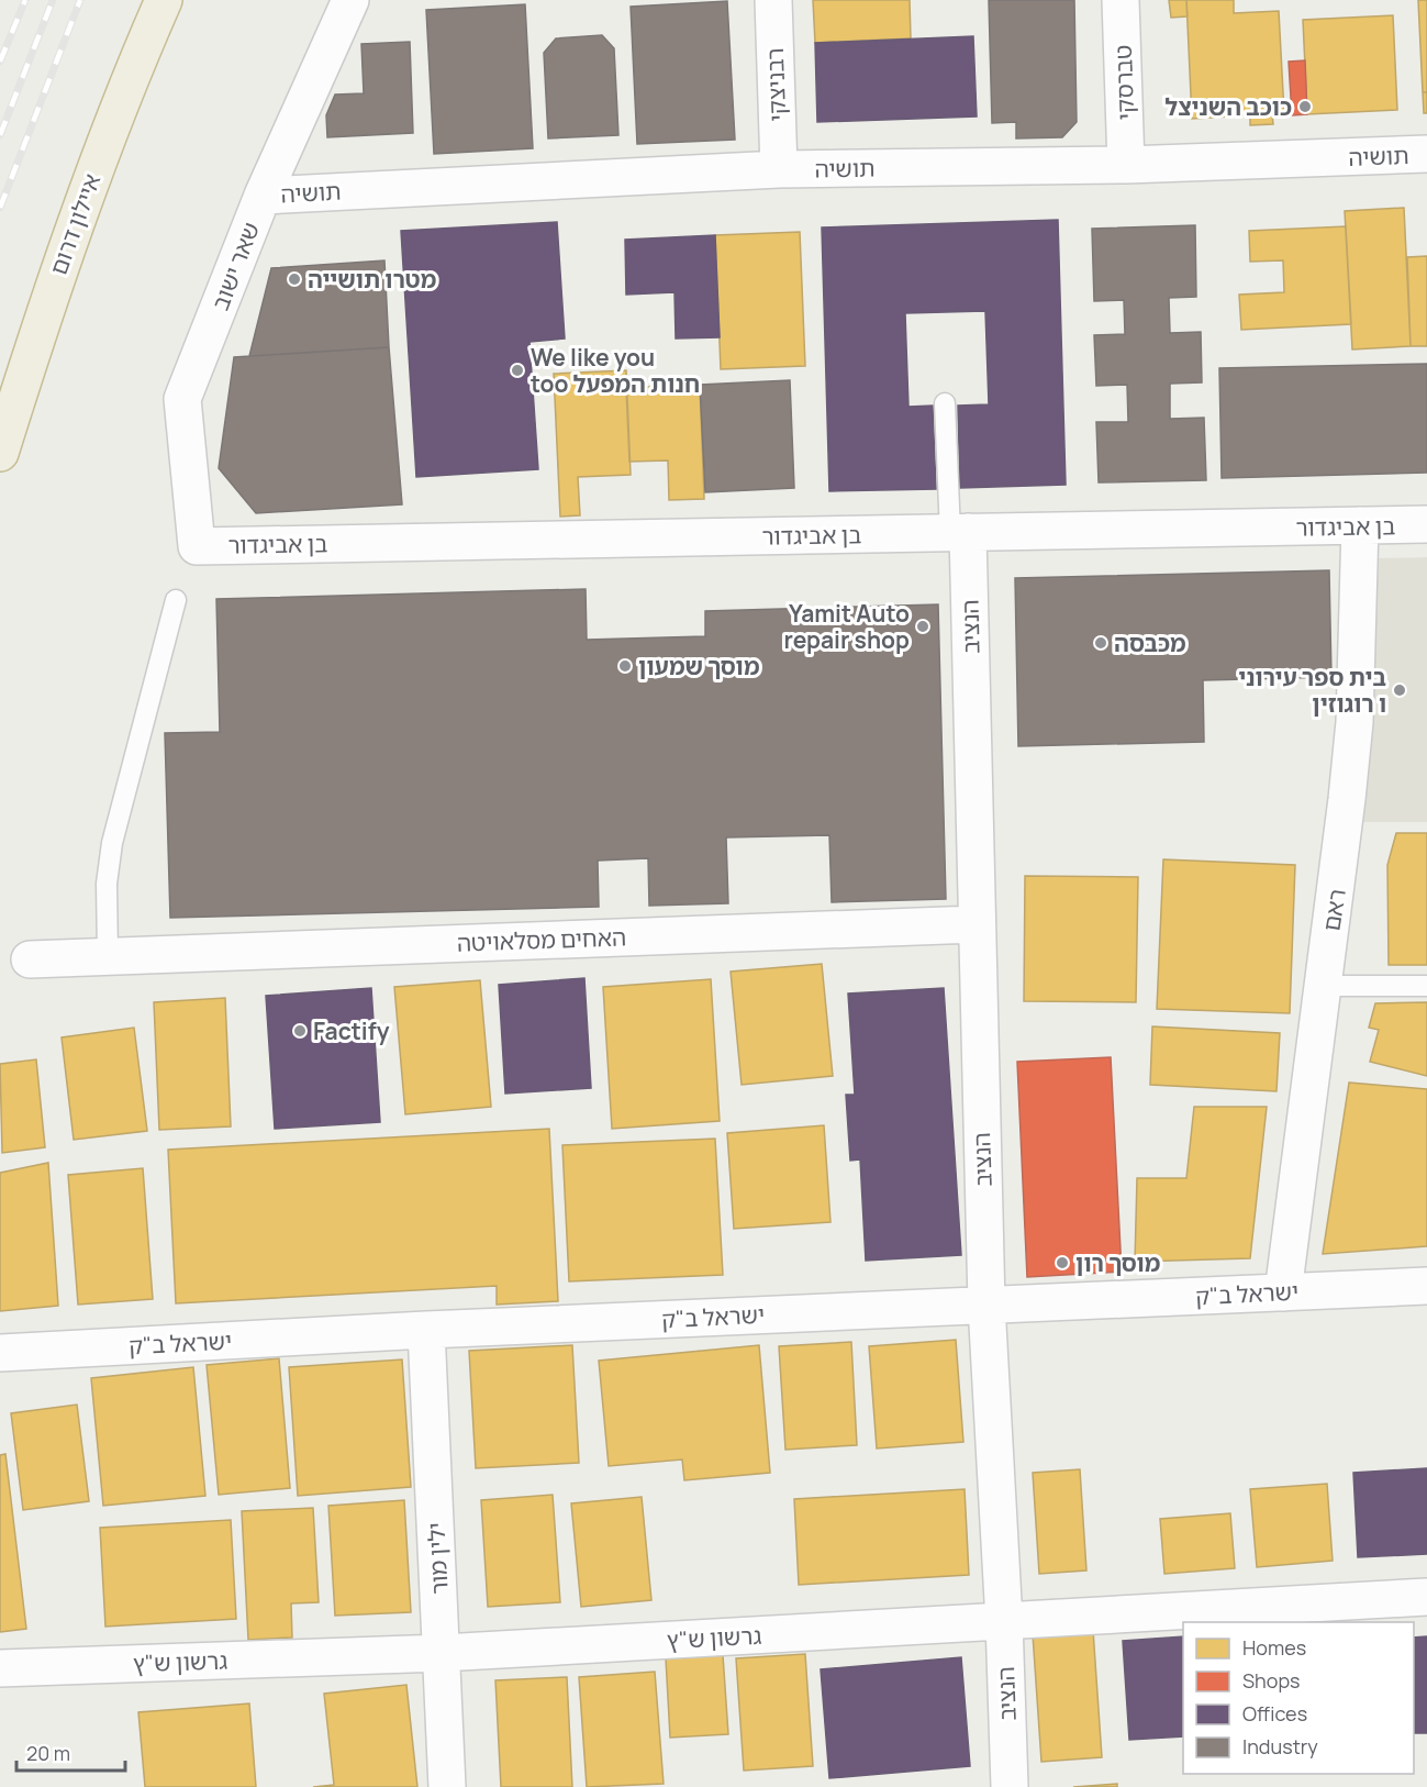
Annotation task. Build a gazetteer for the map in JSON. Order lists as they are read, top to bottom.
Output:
{
  "streets": {
    "highway": ["איילון דרום"],
    "street": [
      "טברסקי",
      "רבניצקי",
      "תושיה",
      "שאר ישוב",
      "בן אביגדור",
      "הנציב",
      "ראם",
      "האחים מסלאויטה",
      "ישראל ב\"ק",
      "ילין מור",
      "גרשון ש\"ץ"
    ]
  },
  "crossings": [
    ["טברסקי", "תושיה"],
    ["רבניצקי", "תושיה"],
    ["תושיה", "שאר ישוב"],
    ["שאר ישוב", "בן אביגדור"],
    ["בן אביגדור", "הנציב"],
    ["בן אביגדור", "ראם"],
    ["הנציב", "האחים מסלאויטה"],
    ["הנציב", "ישראל ב\"ק"],
    ["הנציב", "גרשון ש\"ץ"],
    ["ראם", "ישראל ב\"ק"],
    ["ישראל ב\"ק", "ילין מור"],
    ["ילין מור", "גרשון ש\"ץ"]
  ],
  "places": [
    "כוכב השניצל",
    "מטרו תושייה",
    "We like you too חנות המפעל",
    "Yamit Auto repair shop",
    "מכבסה",
    "מוסך שמעון",
    "בית ספר עירוני ו רוגוזין",
    "Factify",
    "מוסך רון"
  ],
  "legend": [
    "Homes",
    "Shops",
    "Offices",
    "Industry"
  ],
  "scale_bar": "20 m"
}
